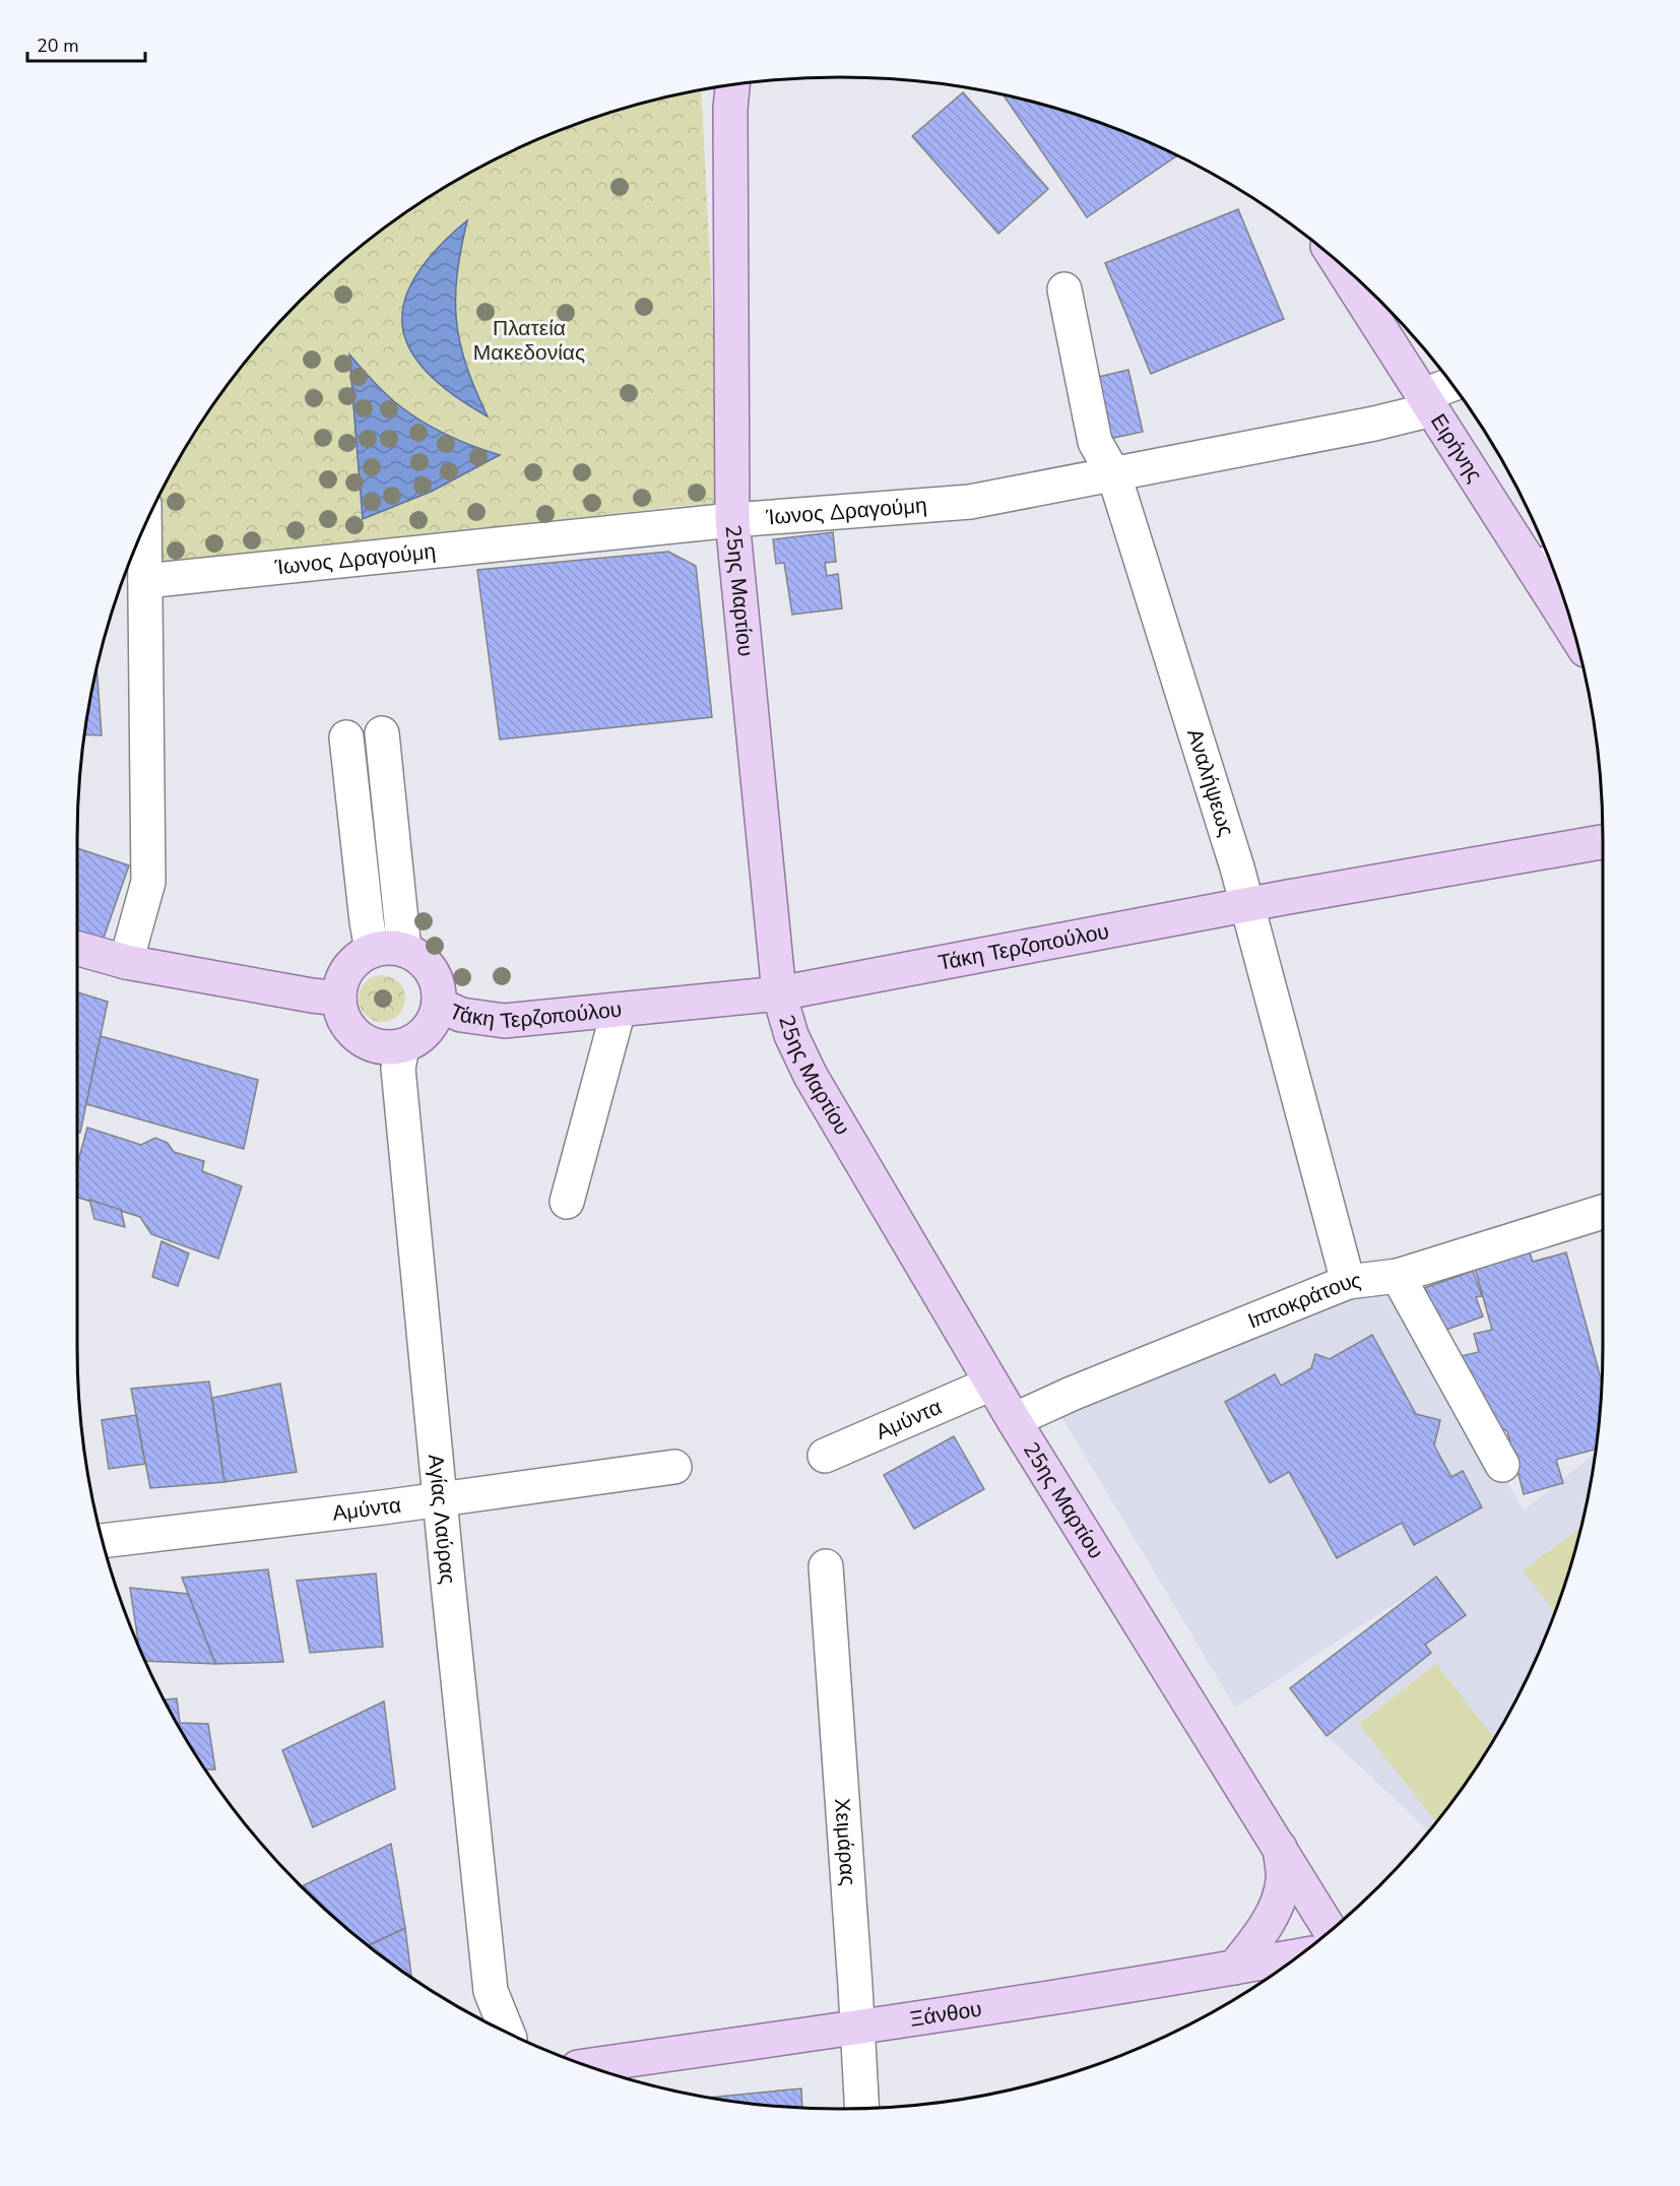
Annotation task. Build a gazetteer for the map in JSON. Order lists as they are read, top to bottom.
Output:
{
  "streets": {
    "main road": [
      "Ειρήνης",
      "25ης Μαρτίου",
      "Τάκη Τερζοπούλου",
      "Ξάνθου"
    ],
    "street": [
      "Ίωνος Δραγούμη",
      "Αναλήψεως",
      "Ιπποκράτους",
      "Αμύντα",
      "Αγίας Λαύρας",
      "Χειμάρας"
    ]
  },
  "crossings": [
    ["Ειρήνης", "Ίωνος Δραγούμη"],
    ["Ίωνος Δραγούμη", "25ης Μαρτίου"],
    ["Ίωνος Δραγούμη", "Αναλήψεως"],
    ["25ης Μαρτίου", "Τάκη Τερζοπούλου"],
    ["25ης Μαρτίου", "Ιπποκράτους"],
    ["25ης Μαρτίου", "Αμύντα"],
    ["Αναλήψεως", "Τάκη Τερζοπούλου"],
    ["Αναλήψεως", "Ιπποκράτους"],
    ["Τάκη Τερζοπούλου", "Αγίας Λαύρας"],
    ["Αμύντα", "Αγίας Λαύρας"],
    ["Χειμάρας", "Ξάνθου"]
  ],
  "parks": ["Πλατεία Μακεδονίας"],
  "scale_bar": "20 m"
}
